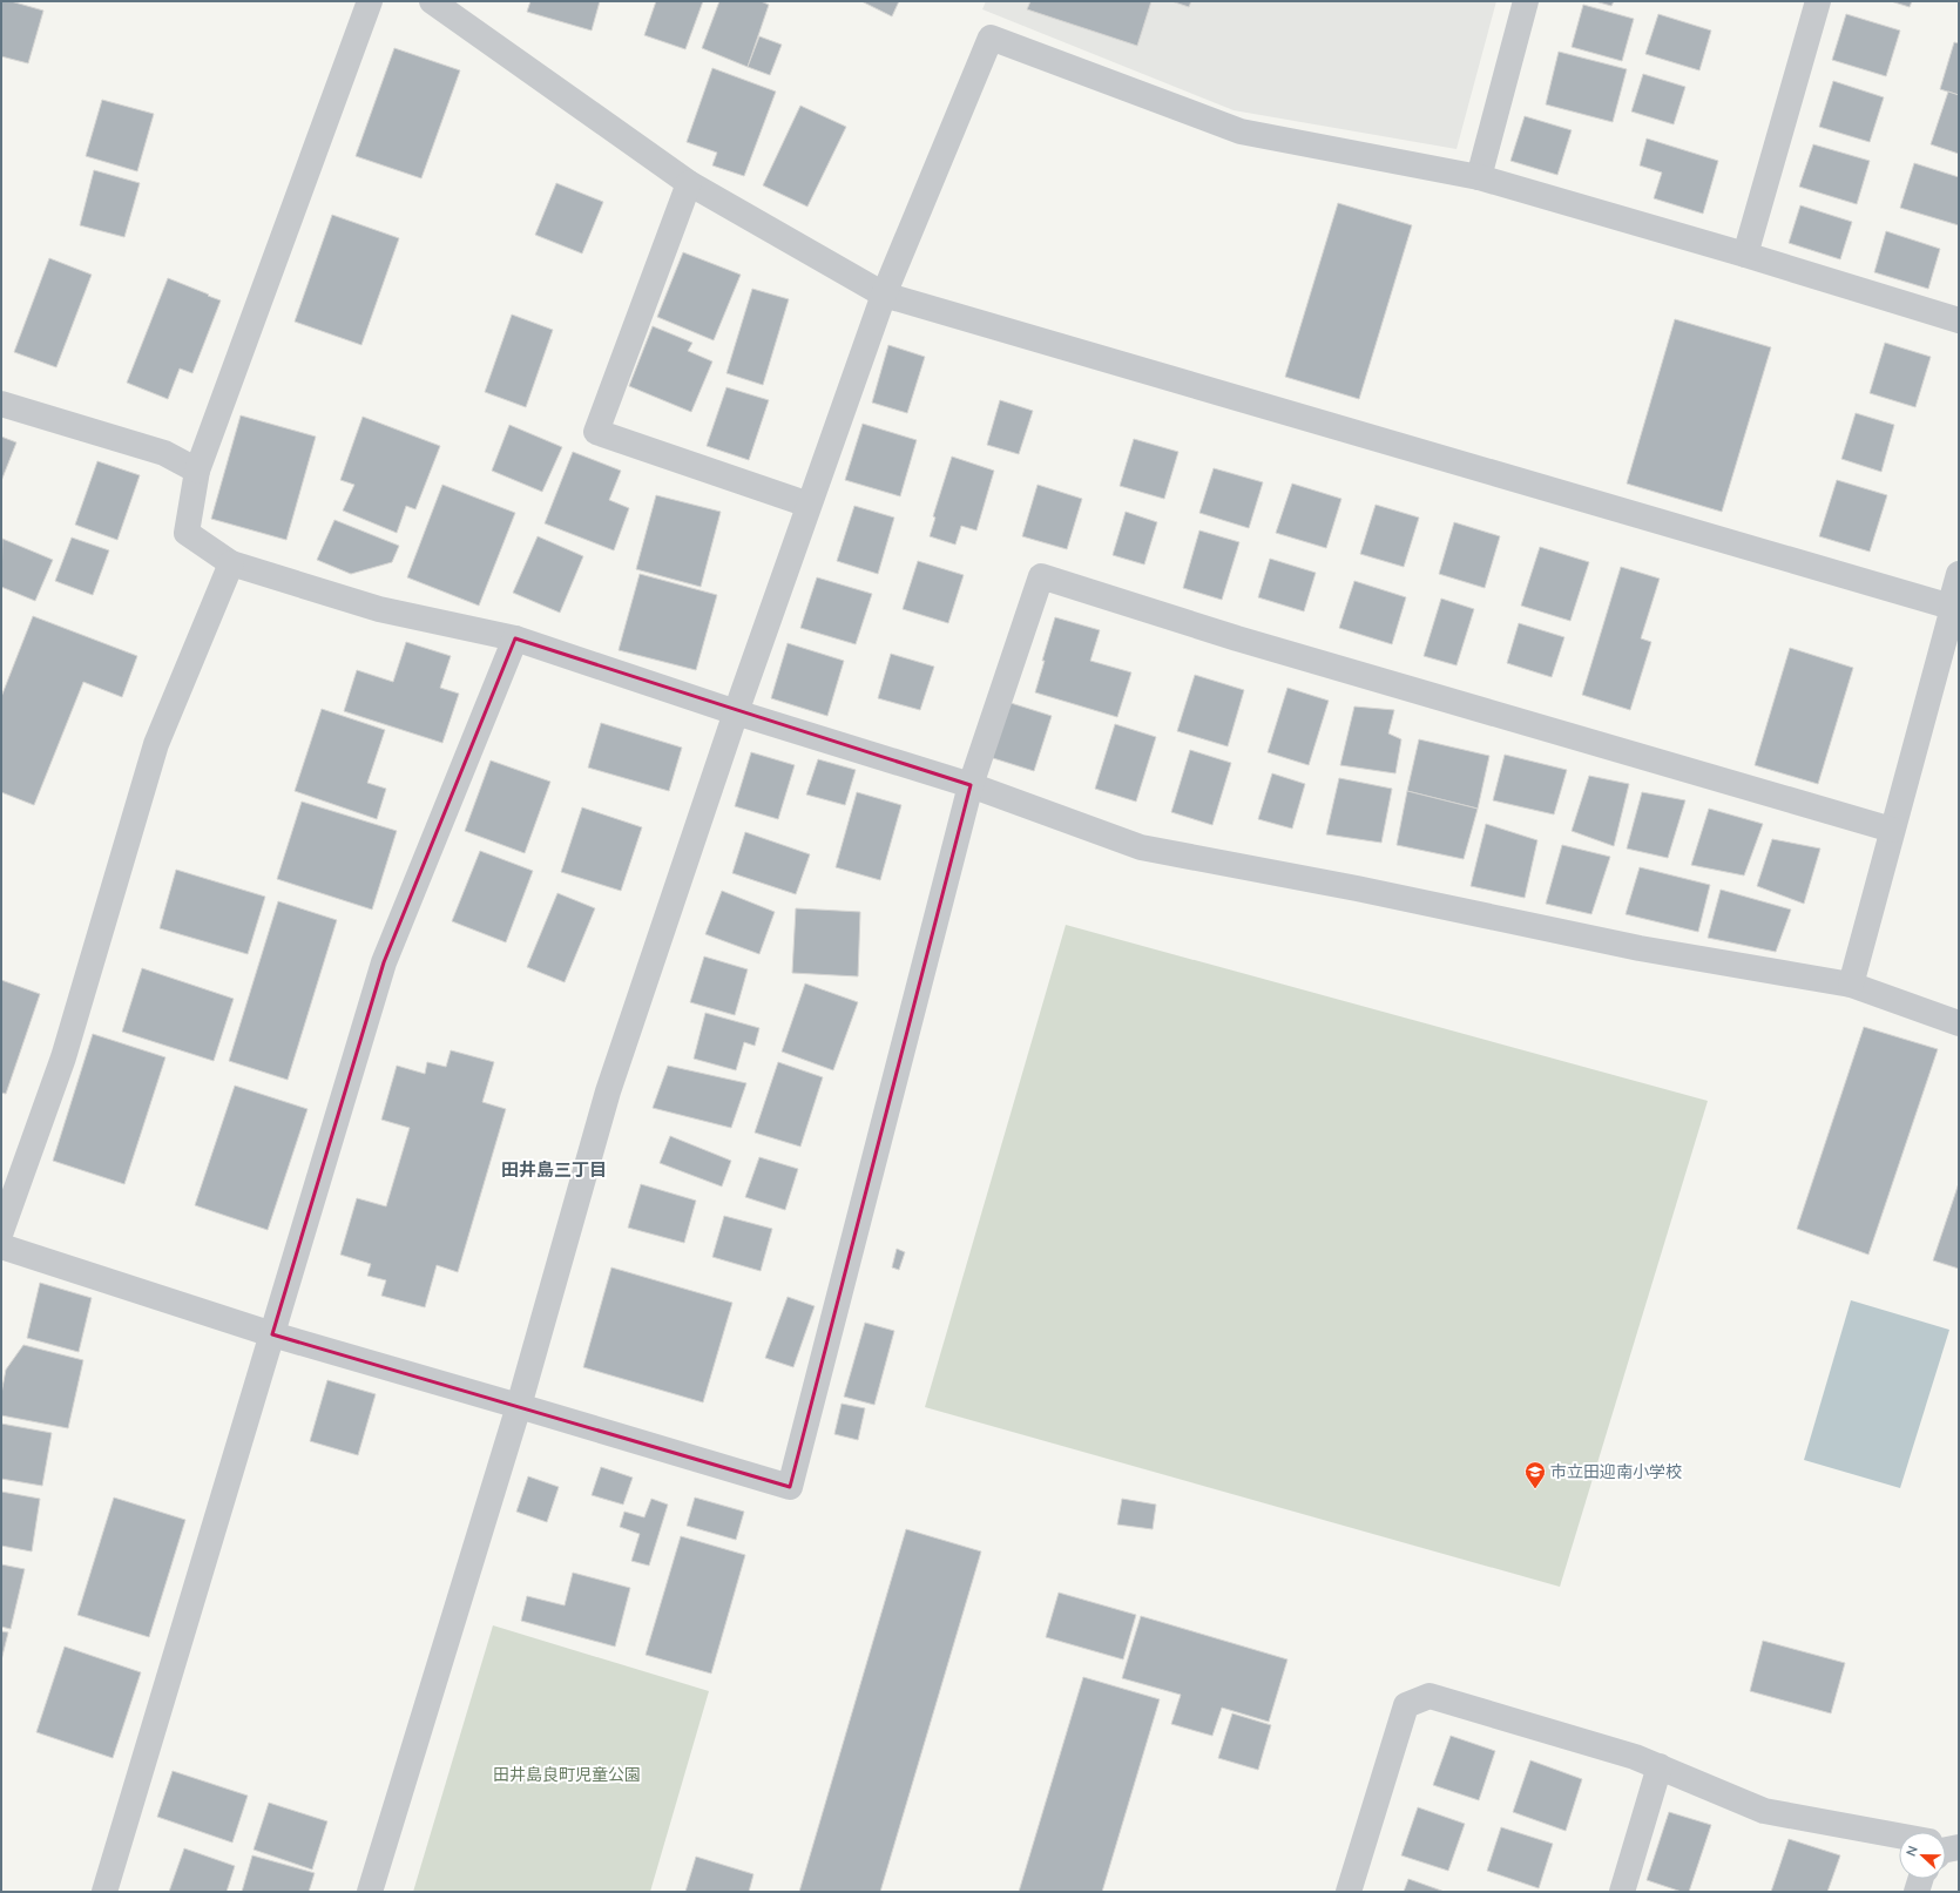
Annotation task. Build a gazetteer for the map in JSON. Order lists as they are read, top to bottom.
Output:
{
  "districts": ["田井島三丁目"],
  "parks": ["田井島良町児童公園"],
  "places": {
    "school or university": ["市立田迎南小学校"]
  },
  "north": "left"
}
